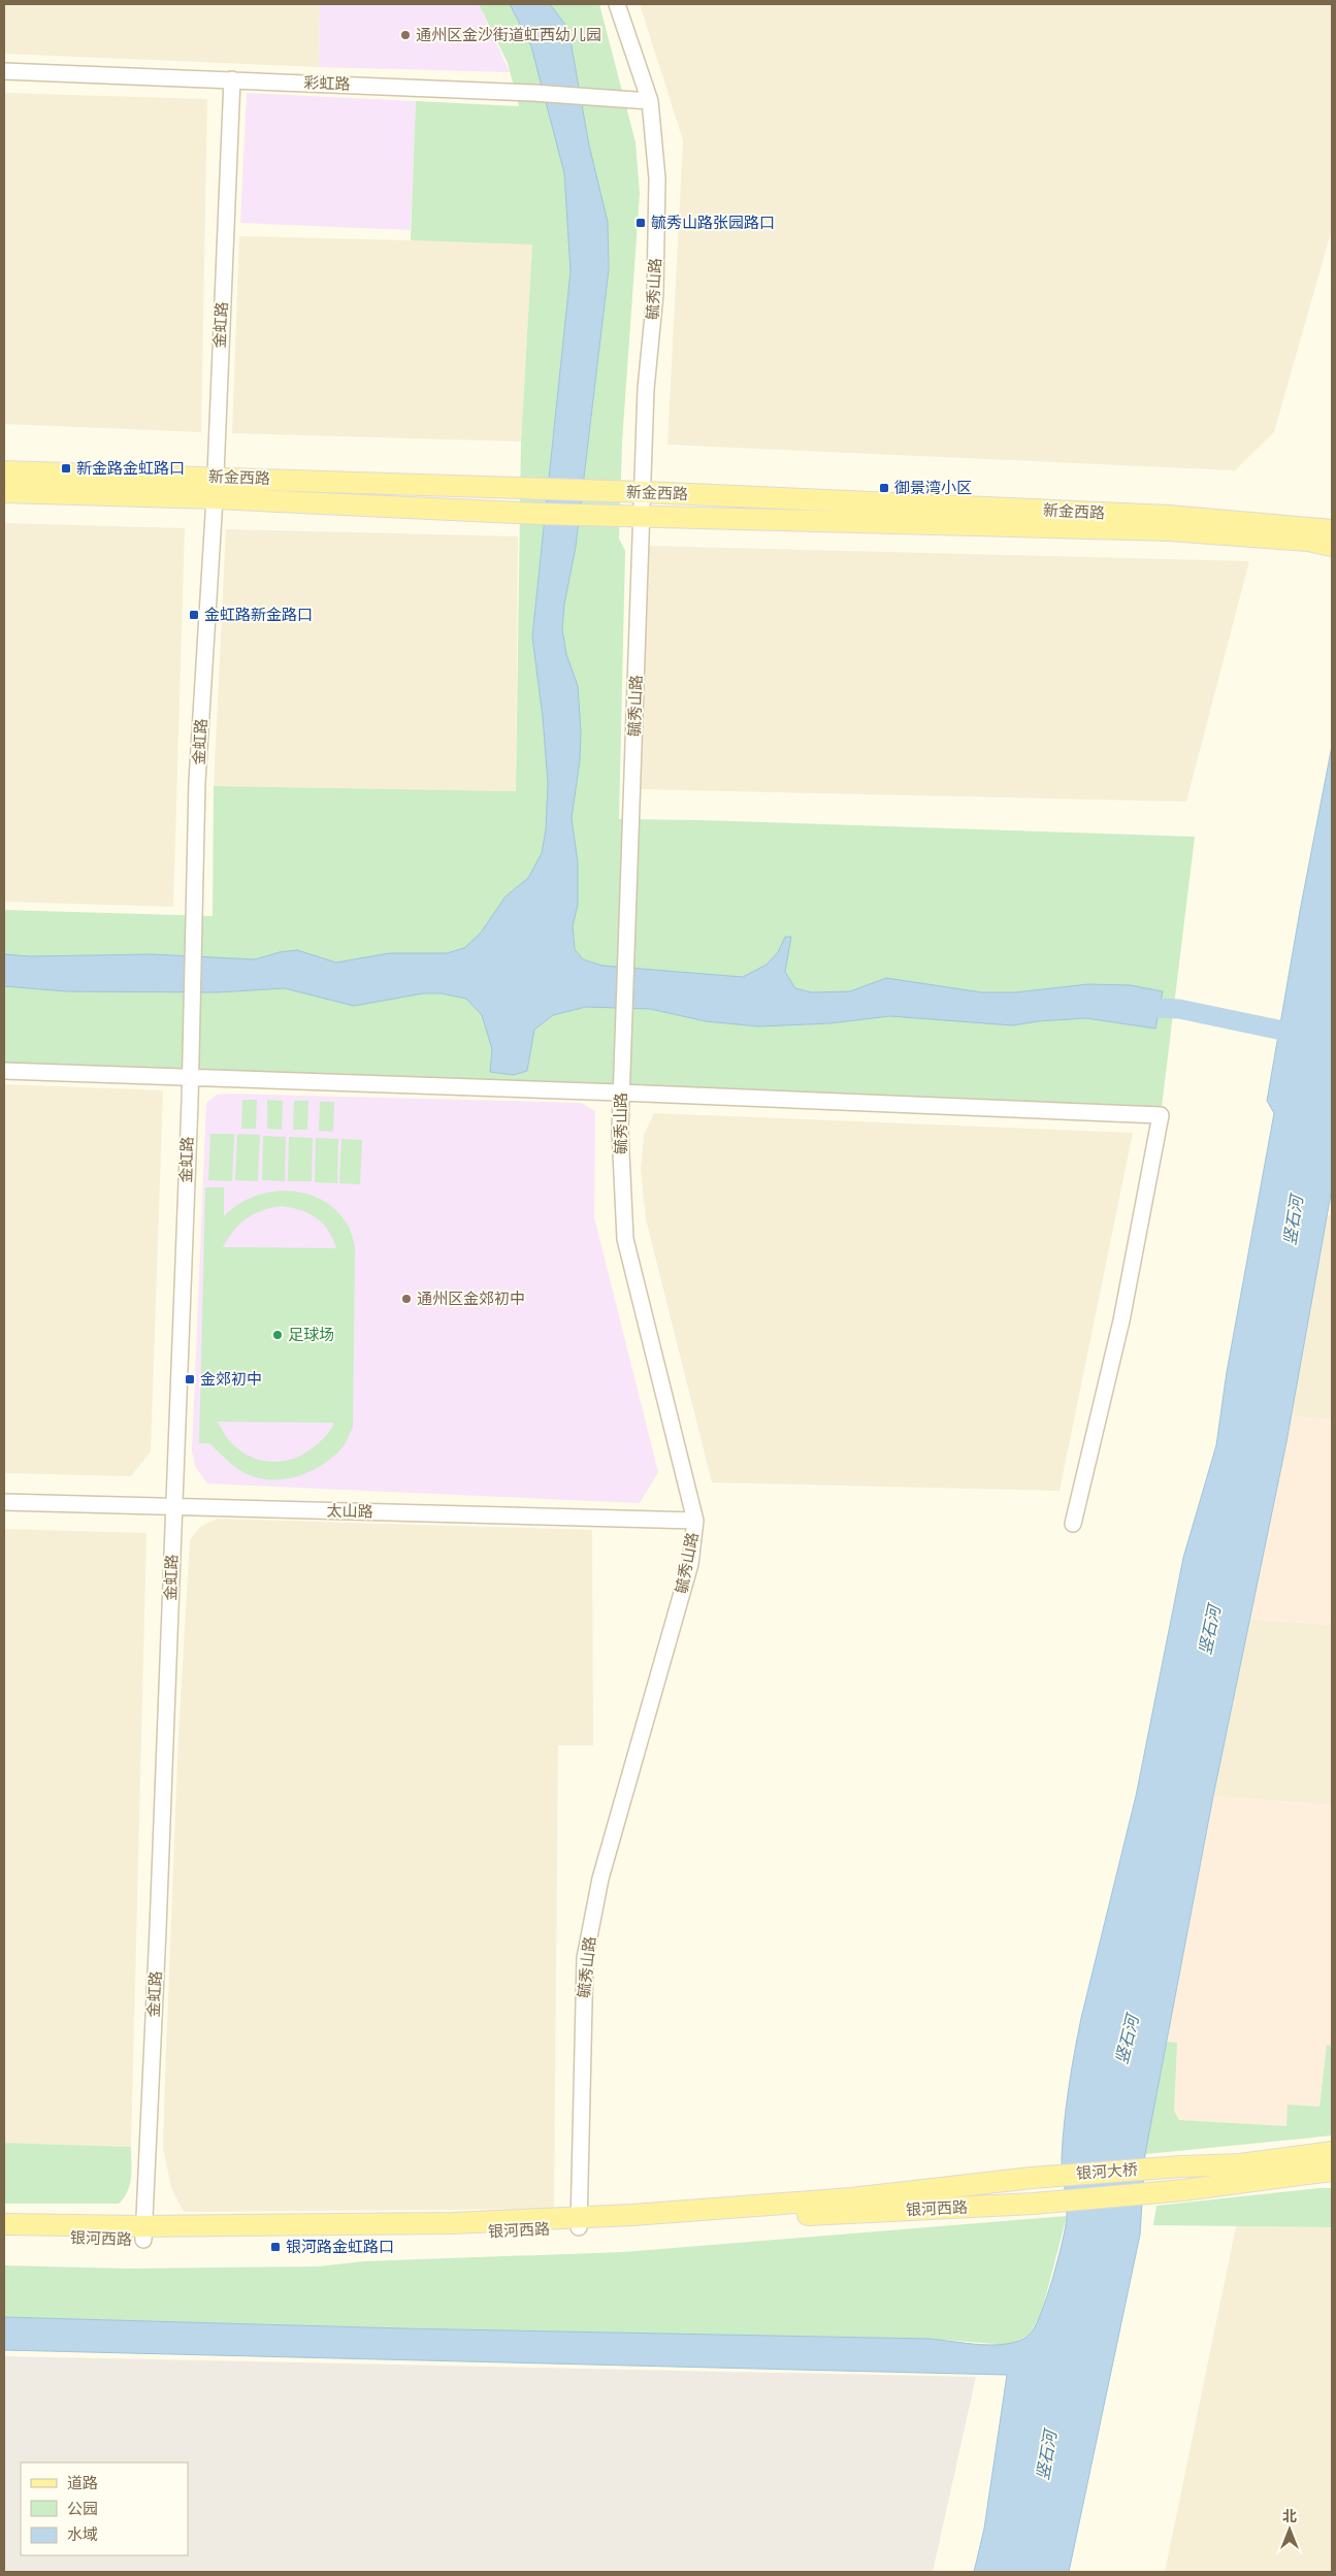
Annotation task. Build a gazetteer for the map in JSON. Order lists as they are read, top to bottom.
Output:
{
  "streets": {
    "main road": ["新金西路", "银河大桥", "银河西路"],
    "street": [
      "彩虹路",
      "毓秀山路",
      "金虹路",
      "太山路"
    ]
  },
  "crossings": [
    ["彩虹路", "毓秀山路"],
    ["彩虹路", "金虹路"],
    ["毓秀山路", "新金西路"],
    ["毓秀山路", "太山路"],
    ["毓秀山路", "银河西路"],
    ["金虹路", "新金西路"],
    ["金虹路", "太山路"],
    ["金虹路", "银河西路"],
    ["银河大桥", "银河西路"]
  ],
  "water": ["竖石河"],
  "places": {
    "other": ["通州区金沙街道虹西幼儿园", "通州区金郊初中", "足球场"],
    "transit": [
      "毓秀山路张园路口",
      "新金路金虹路口",
      "御景湾小区",
      "金虹路新金路口",
      "金郊初中",
      "银河路金虹路口"
    ]
  },
  "legend": ["道路", "公园", "水域"],
  "north": "top"
}
